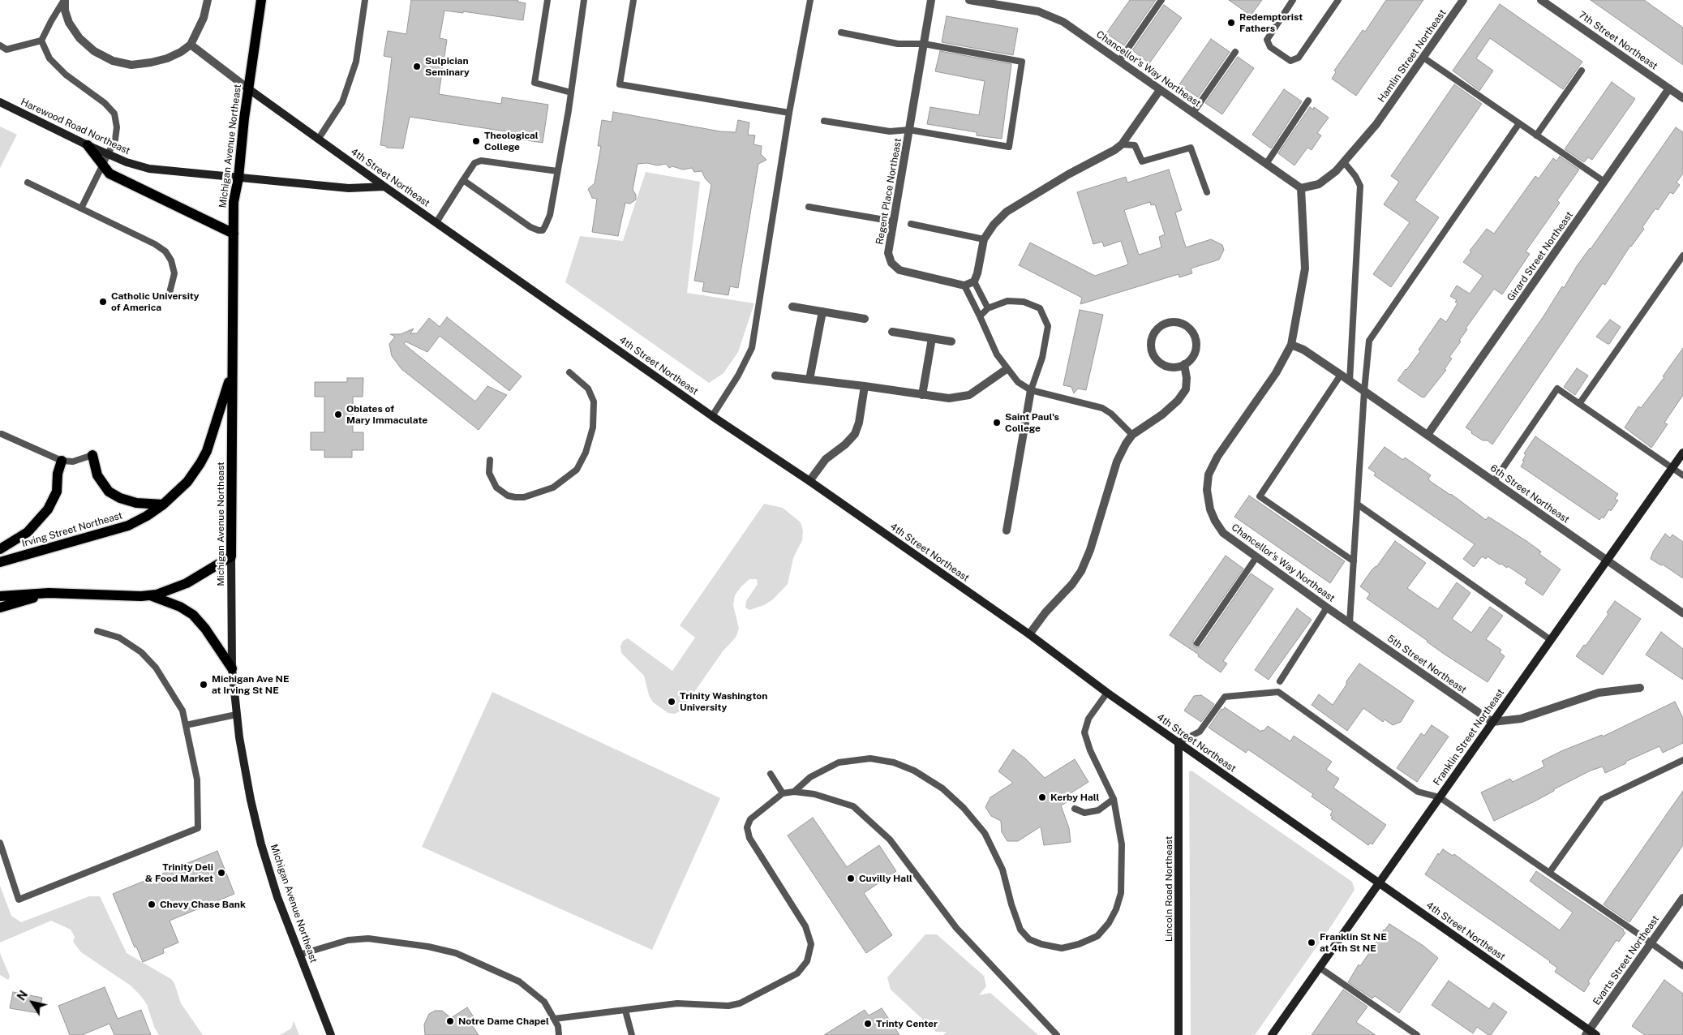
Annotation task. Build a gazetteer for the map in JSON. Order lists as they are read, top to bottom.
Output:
{
  "streets": {
    "main road": ["Michigan Avenue Northeast", "Irving Street Northeast"],
    "street": [
      "7th Street Northeast",
      "Hamlin Street Northeast",
      "Chancellor's Way Northeast",
      "Harewood Road Northeast",
      "4th Street Northeast",
      "Regent Place Northeast",
      "Girard Street Northeast",
      "6th Street Northeast",
      "5th Street Northeast",
      "Franklin Street Northeast",
      "Lincoln Road Northeast",
      "Evarts Street Northeast"
    ]
  },
  "crossings": [
    ["7th Street Northeast", "Girard Street Northeast"],
    ["Chancellor's Way Northeast", "5th Street Northeast"],
    ["Harewood Road Northeast", "Michigan Avenue Northeast"],
    ["Harewood Road Northeast", "4th Street Northeast"],
    ["Michigan Avenue Northeast", "4th Street Northeast"],
    ["Michigan Avenue Northeast", "Irving Street Northeast"],
    ["4th Street Northeast", "Franklin Street Northeast"],
    ["4th Street Northeast", "Lincoln Road Northeast"],
    ["4th Street Northeast", "Evarts Street Northeast"],
    ["Girard Street Northeast", "6th Street Northeast"],
    ["6th Street Northeast", "Franklin Street Northeast"],
    ["5th Street Northeast", "Franklin Street Northeast"]
  ],
  "places": [
    "Redemptorist Fathers",
    "Sulpician Seminary",
    "Theological College",
    "Catholic University of America",
    "Oblates of Mary Immaculate",
    "Saint Paul's College",
    "Michigan Ave NE at Irving St NE",
    "Trinity Washington University",
    "Kerby Hall",
    "Trinity Deli & Food Market",
    "Cuvilly Hall",
    "Chevy Chase Bank",
    "Franklin St NE at 4th St NE",
    "Notre Dame Chapel",
    "Trinty Center"
  ],
  "north": "top left"
}
